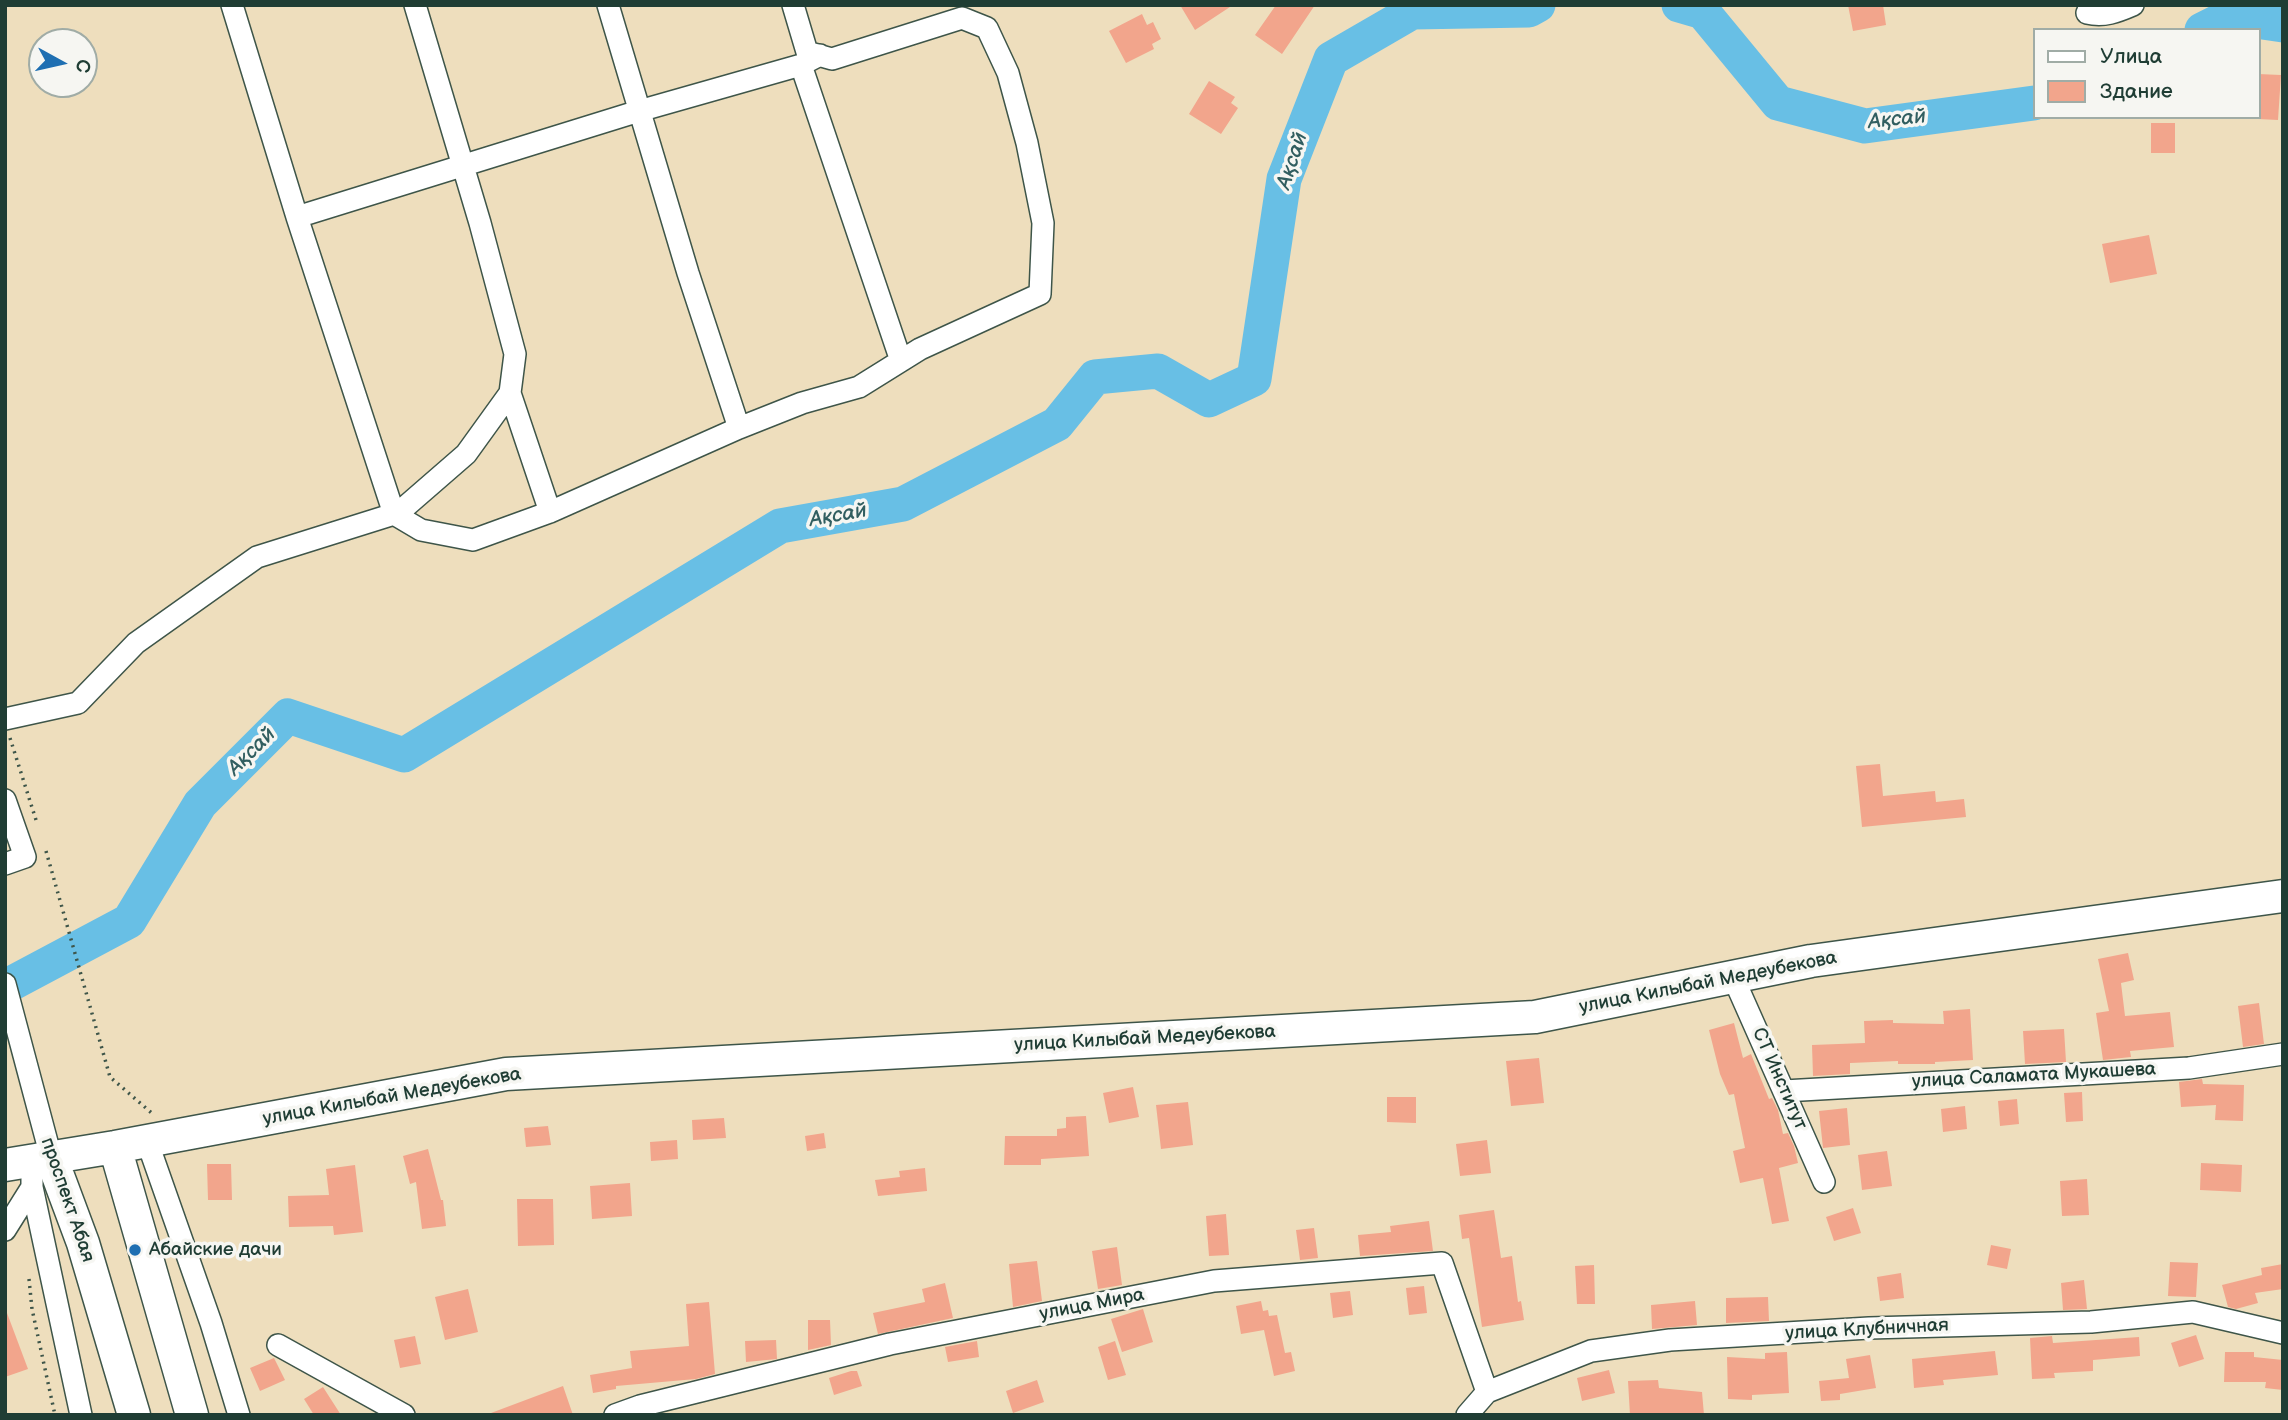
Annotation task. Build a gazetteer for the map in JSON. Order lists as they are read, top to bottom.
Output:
{
  "streets": {
    "main road": ["улица Килыбай Медеубекова", "проспект Абая"],
    "street": [
      "улица Саламата Мукашева",
      "СТ Институт",
      "улица Мира",
      "улица Клубничная"
    ]
  },
  "crossings": [
    ["улица Килыбай Медеубекова", "СТ Институт"],
    ["улица Килыбай Медеубекова", "проспект Абая"],
    ["улица Саламата Мукашева", "СТ Институт"],
    ["улица Мира", "улица Клубничная"]
  ],
  "water": ["Ақсай"],
  "places": ["Абайские дачи"],
  "legend": ["Улица", "Здание"],
  "north": "right"
}
